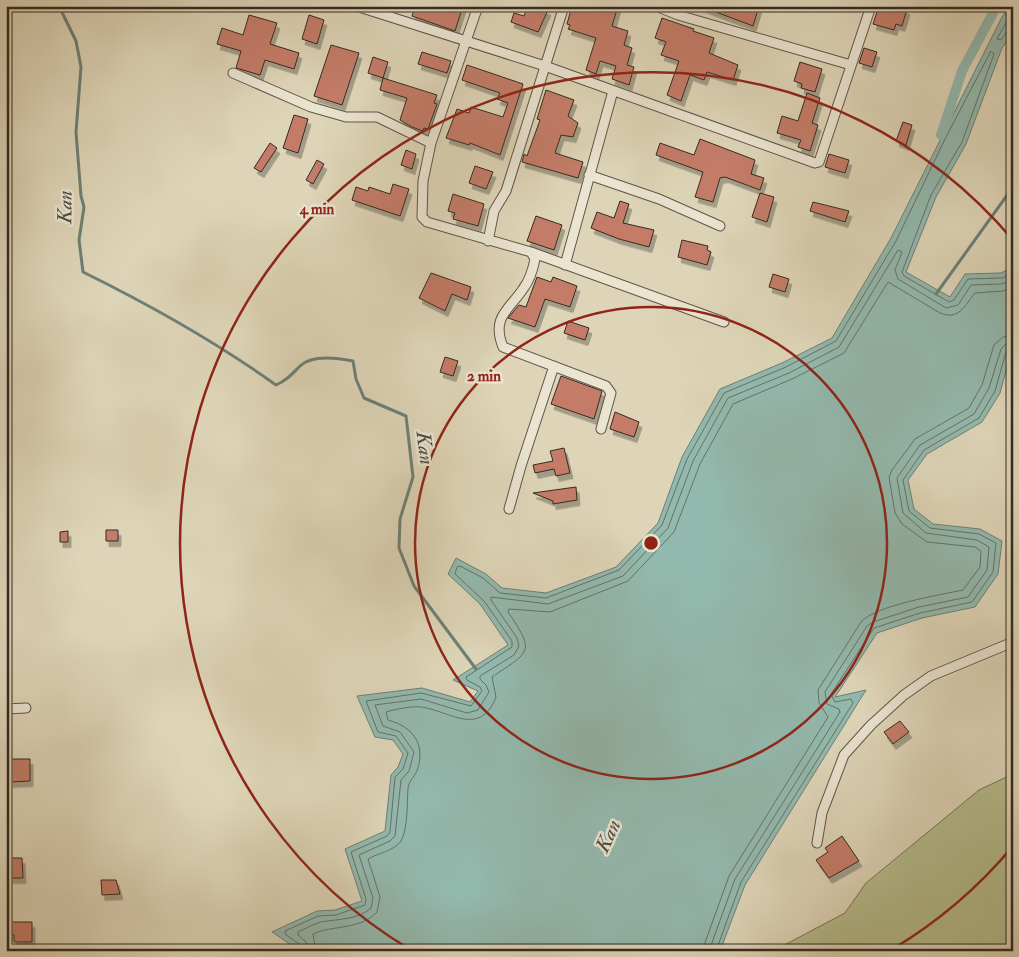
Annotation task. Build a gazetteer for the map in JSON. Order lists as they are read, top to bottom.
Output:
{
  "water": ["Kan"],
  "rings": ["4 min", "2 min"]
}
